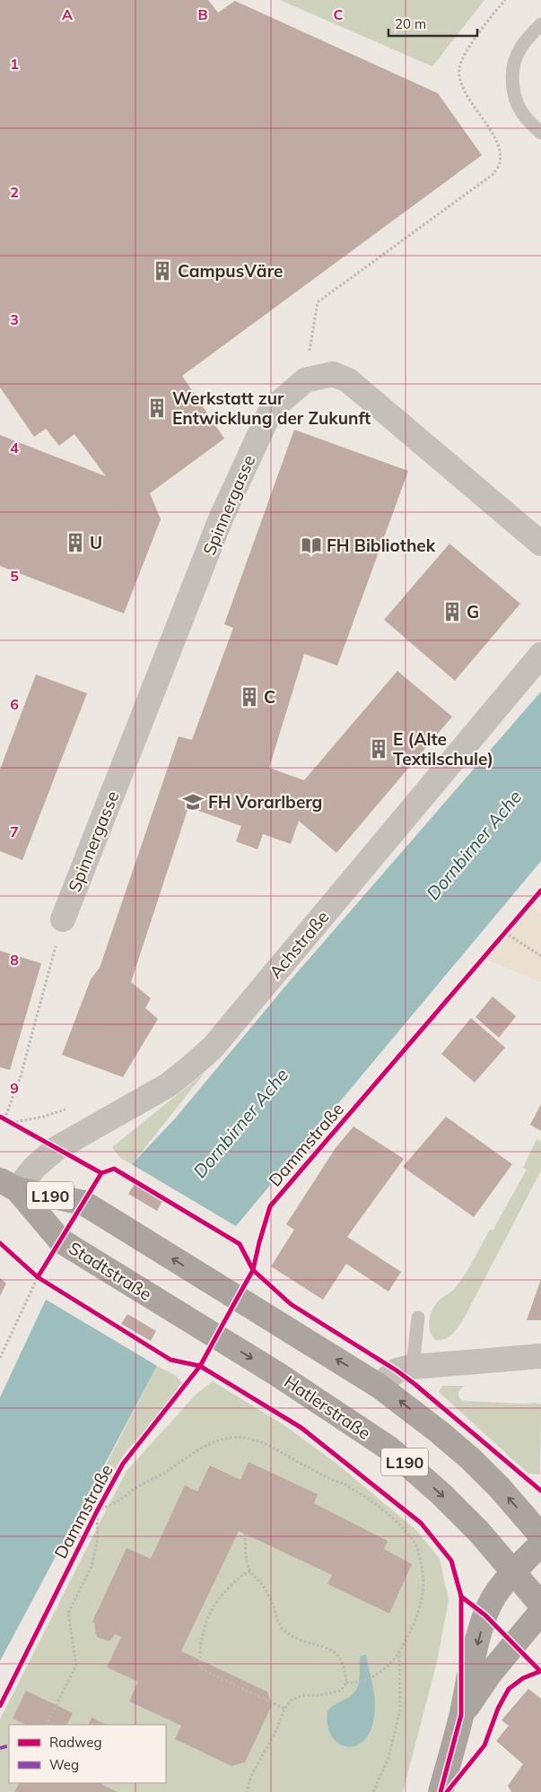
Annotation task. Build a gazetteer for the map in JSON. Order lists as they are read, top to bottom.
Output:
{
  "streets": {
    "main road": ["L190", "Stadtstraße", "Hatlerstraße"],
    "street": ["Spinnergasse", "Achstraße"],
    "cycle path": ["Dammstraße"]
  },
  "crossings": [
    ["Achstraße", "L190"],
    ["Achstraße", "Stadtstraße"],
    ["L190", "Stadtstraße"],
    ["Stadtstraße", "Hatlerstraße"]
  ],
  "water": ["Dornbirner Ache"],
  "places": {
    "building": [
      "CampusVäre",
      "Werkstatt zur Entwicklung der Zukunft",
      "U",
      "G",
      "C",
      "E (Alte Textilschule)"
    ],
    "library": ["FH Bibliothek"],
    "school or university": ["FH Vorarlberg"]
  },
  "legend": ["Radweg", "Weg"],
  "scale_bar": "20 m",
  "grid": {
    "columns": ["A", "B", "C"],
    "rows": [
      "1",
      "2",
      "3",
      "4",
      "5",
      "6",
      "7",
      "8",
      "9"
    ]
  }
}
